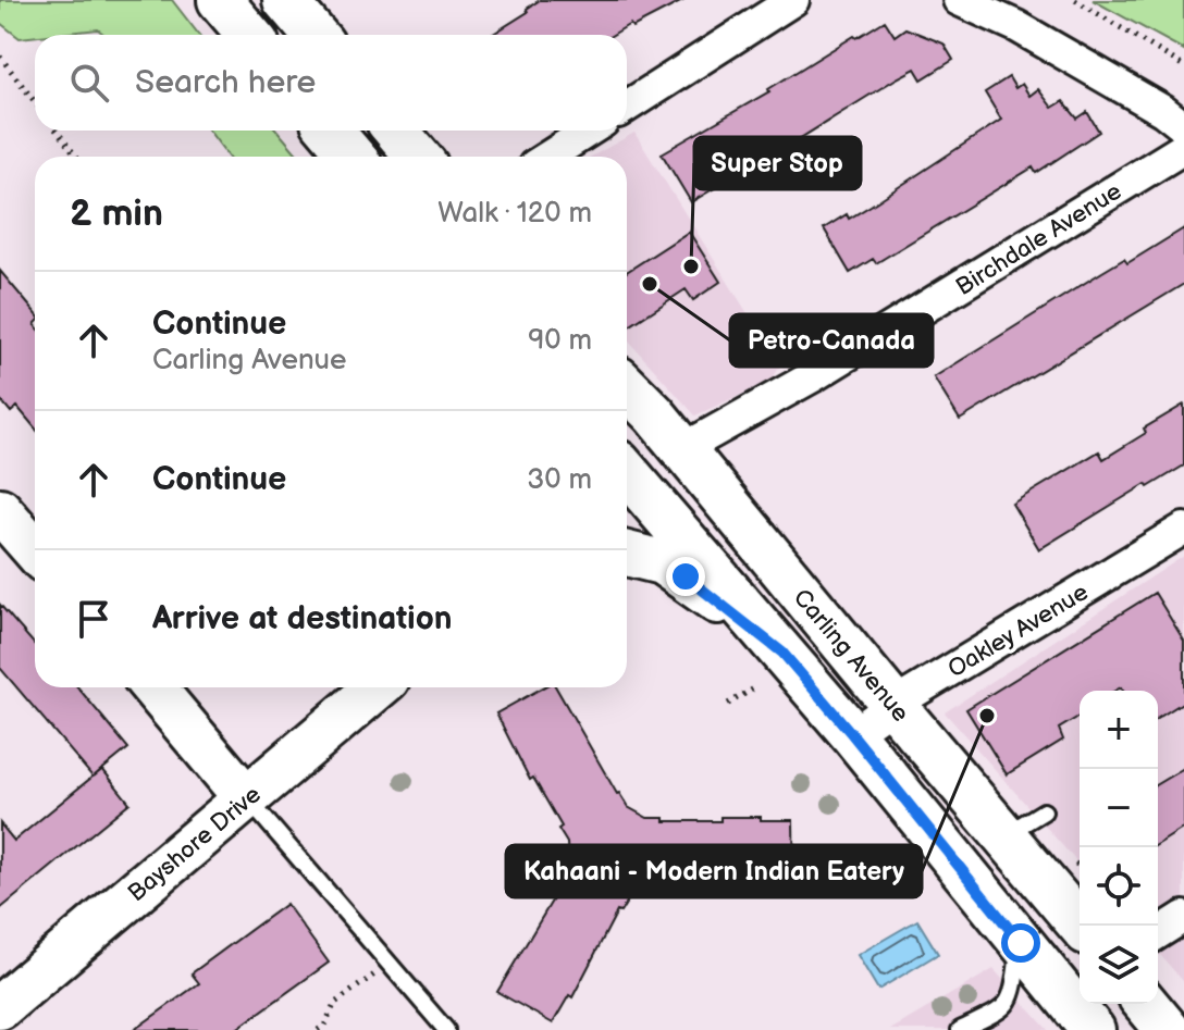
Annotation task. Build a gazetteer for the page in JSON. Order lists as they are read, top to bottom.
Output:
{
  "streets": {
    "main road": ["Carling Avenue", "Bayshore Drive"],
    "street": ["Birchdale Avenue", "Oakley Avenue"]
  },
  "crossings": [
    ["Birchdale Avenue", "Carling Avenue"],
    ["Oakley Avenue", "Carling Avenue"]
  ],
  "places": ["Super Stop", "Petro-Canada", "Kahaani - Modern Indian Eatery"],
  "page": {
    "search": "Search here",
    "heading": ["2 min", "Walk · 120 m"],
    "list": [
      ["Continue", "Carling Avenue", "90 m"],
      ["Continue", "30 m"],
      "Arrive at destination"
    ],
    "map_buttons": ["+", "−"]
  }
}
